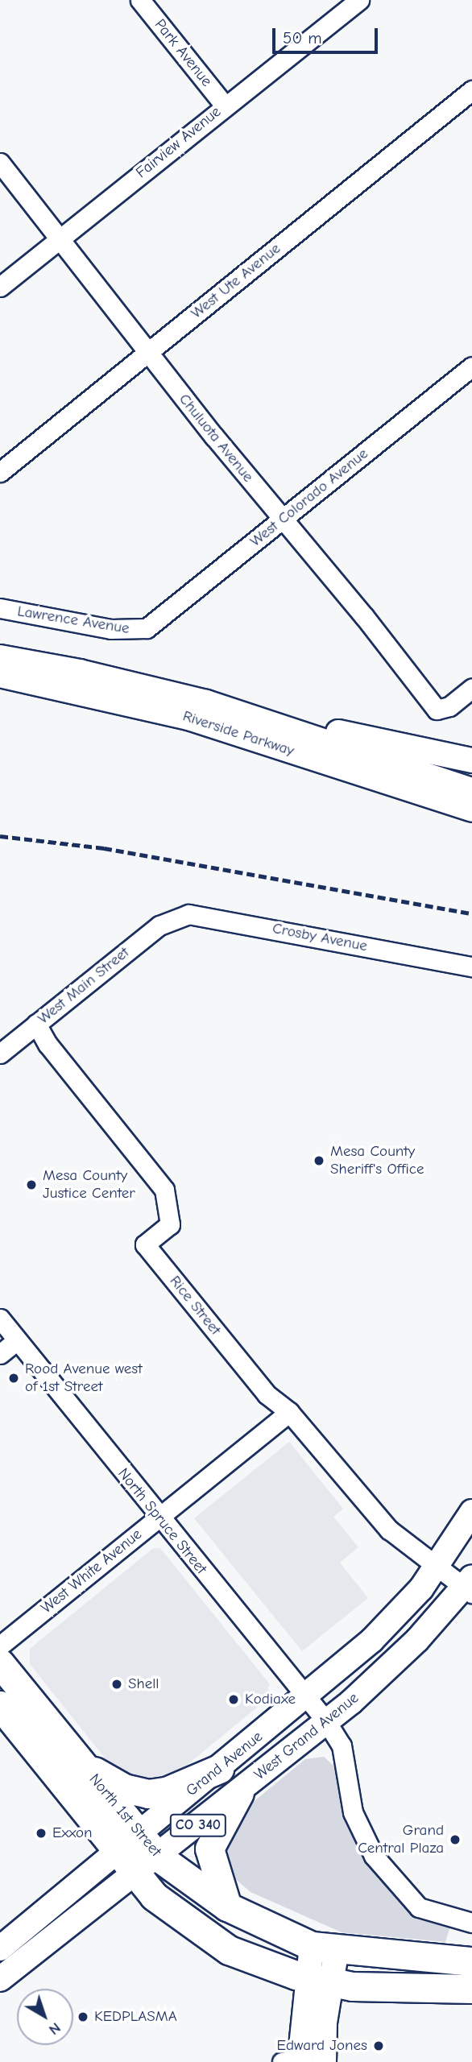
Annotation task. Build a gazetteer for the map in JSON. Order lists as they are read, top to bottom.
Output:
{
  "streets": {
    "highway": ["North 1st Street"],
    "main road": [
      "Riverside Parkway",
      "West Grand Avenue",
      "Grand Avenue",
      "CO 340"
    ],
    "street": [
      "Park Avenue",
      "Fairview Avenue",
      "West Ute Avenue",
      "Chuluota Avenue",
      "West Colorado Avenue",
      "Lawrence Avenue",
      "Crosby Avenue",
      "West Main Street",
      "Rice Street",
      "North Spruce Street",
      "West White Avenue"
    ]
  },
  "crossings": [
    ["Park Avenue", "Fairview Avenue"],
    ["Fairview Avenue", "Chuluota Avenue"],
    ["West Ute Avenue", "Chuluota Avenue"],
    ["Chuluota Avenue", "West Colorado Avenue"],
    ["West Colorado Avenue", "Lawrence Avenue"],
    ["Crosby Avenue", "West Main Street"],
    ["West Main Street", "Rice Street"],
    ["Rice Street", "West White Avenue"],
    ["Rice Street", "West Grand Avenue"],
    ["Rice Street", "Grand Avenue"],
    ["Rice Street", "CO 340"],
    ["North Spruce Street", "West White Avenue"],
    ["North Spruce Street", "West Grand Avenue"],
    ["North Spruce Street", "Grand Avenue"],
    ["West Grand Avenue", "North 1st Street"],
    ["Grand Avenue", "North 1st Street"],
    ["Grand Avenue", "CO 340"]
  ],
  "places": [
    "Mesa County Sheriff's Office",
    "Mesa County Justice Center",
    "Rood Avenue west of 1st Street",
    "Shell",
    "Kodiaxe",
    "Exxon",
    "Grand Central Plaza",
    "KEDPLASMA",
    "Edward Jones"
  ],
  "scale_bar": "50 m",
  "north": "bottom right"
}
